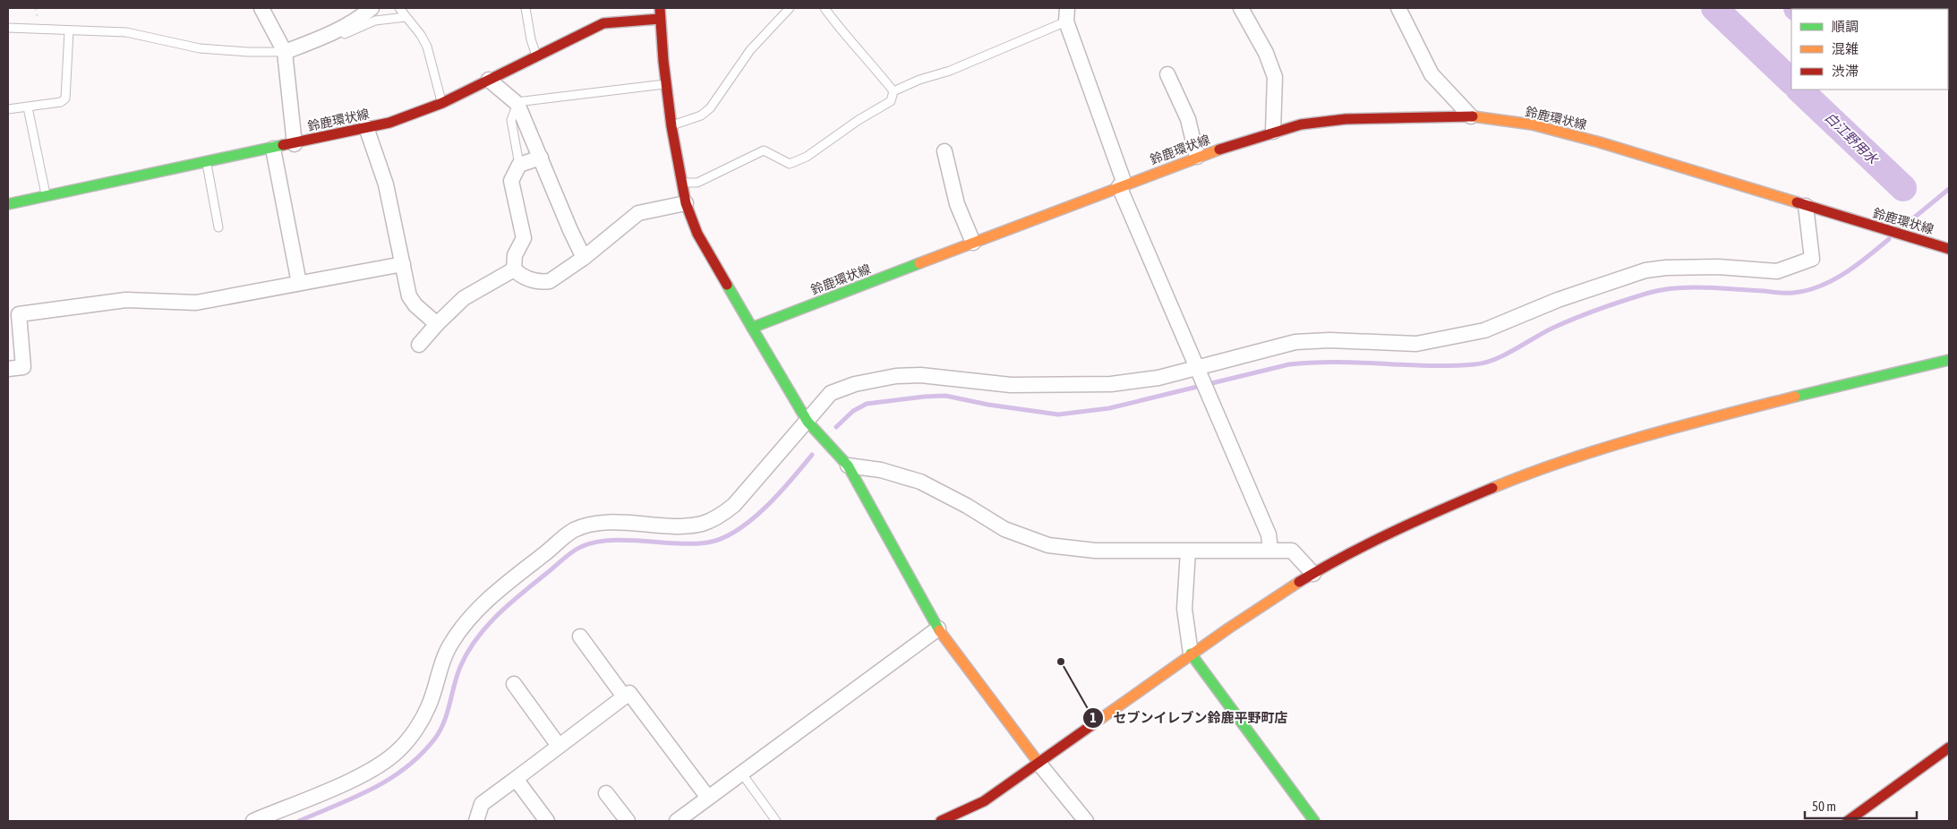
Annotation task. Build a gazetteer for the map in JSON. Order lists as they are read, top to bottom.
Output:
{
  "streets": {
    "main road": ["鈴鹿環状線"]
  },
  "water": ["白江野用水"],
  "places": ["セブンイレブン鈴鹿平野町店"],
  "legend": ["順調", "混雑", "渋滞"],
  "scale_bar": "50 m"
}
